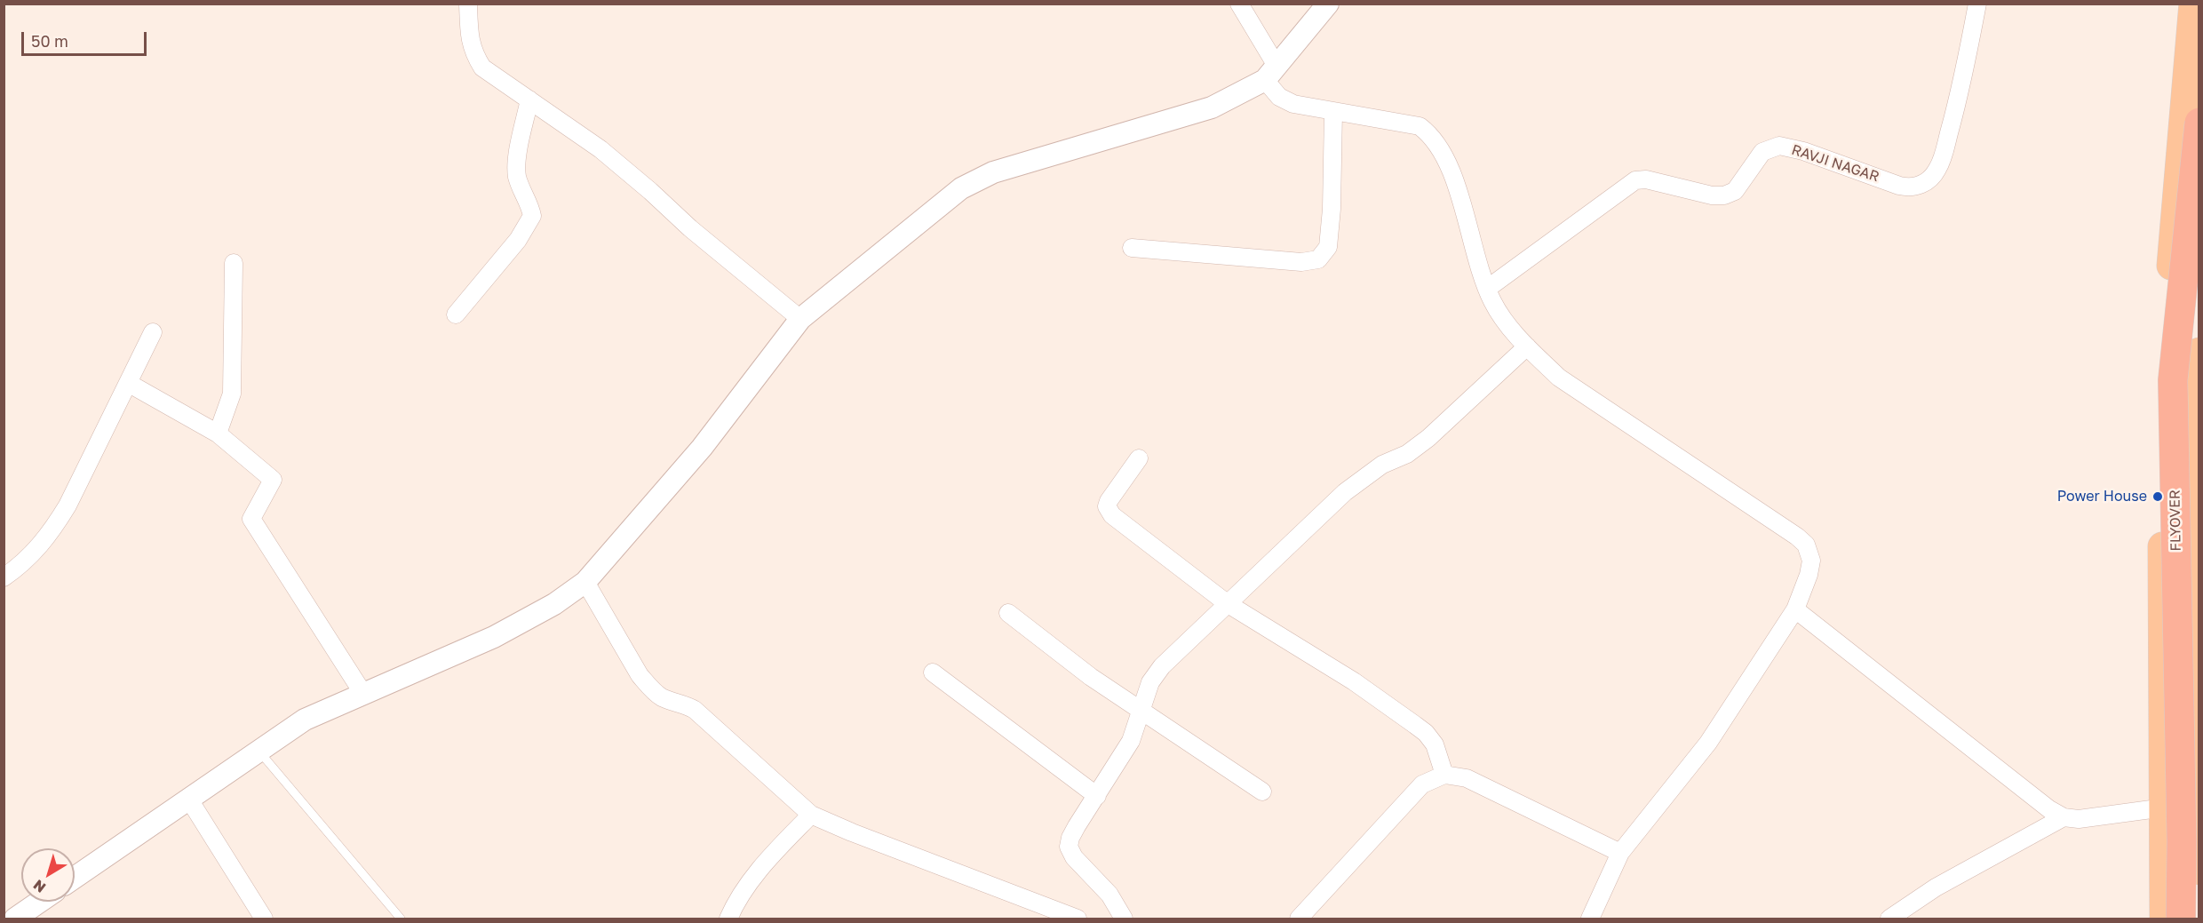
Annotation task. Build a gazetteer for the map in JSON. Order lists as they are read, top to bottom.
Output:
{
  "streets": {
    "highway": ["FLYOVER"],
    "street": ["RAVJI NAGAR"]
  },
  "places": ["Power House"],
  "scale_bar": "50 m",
  "north": "bottom left"
}
